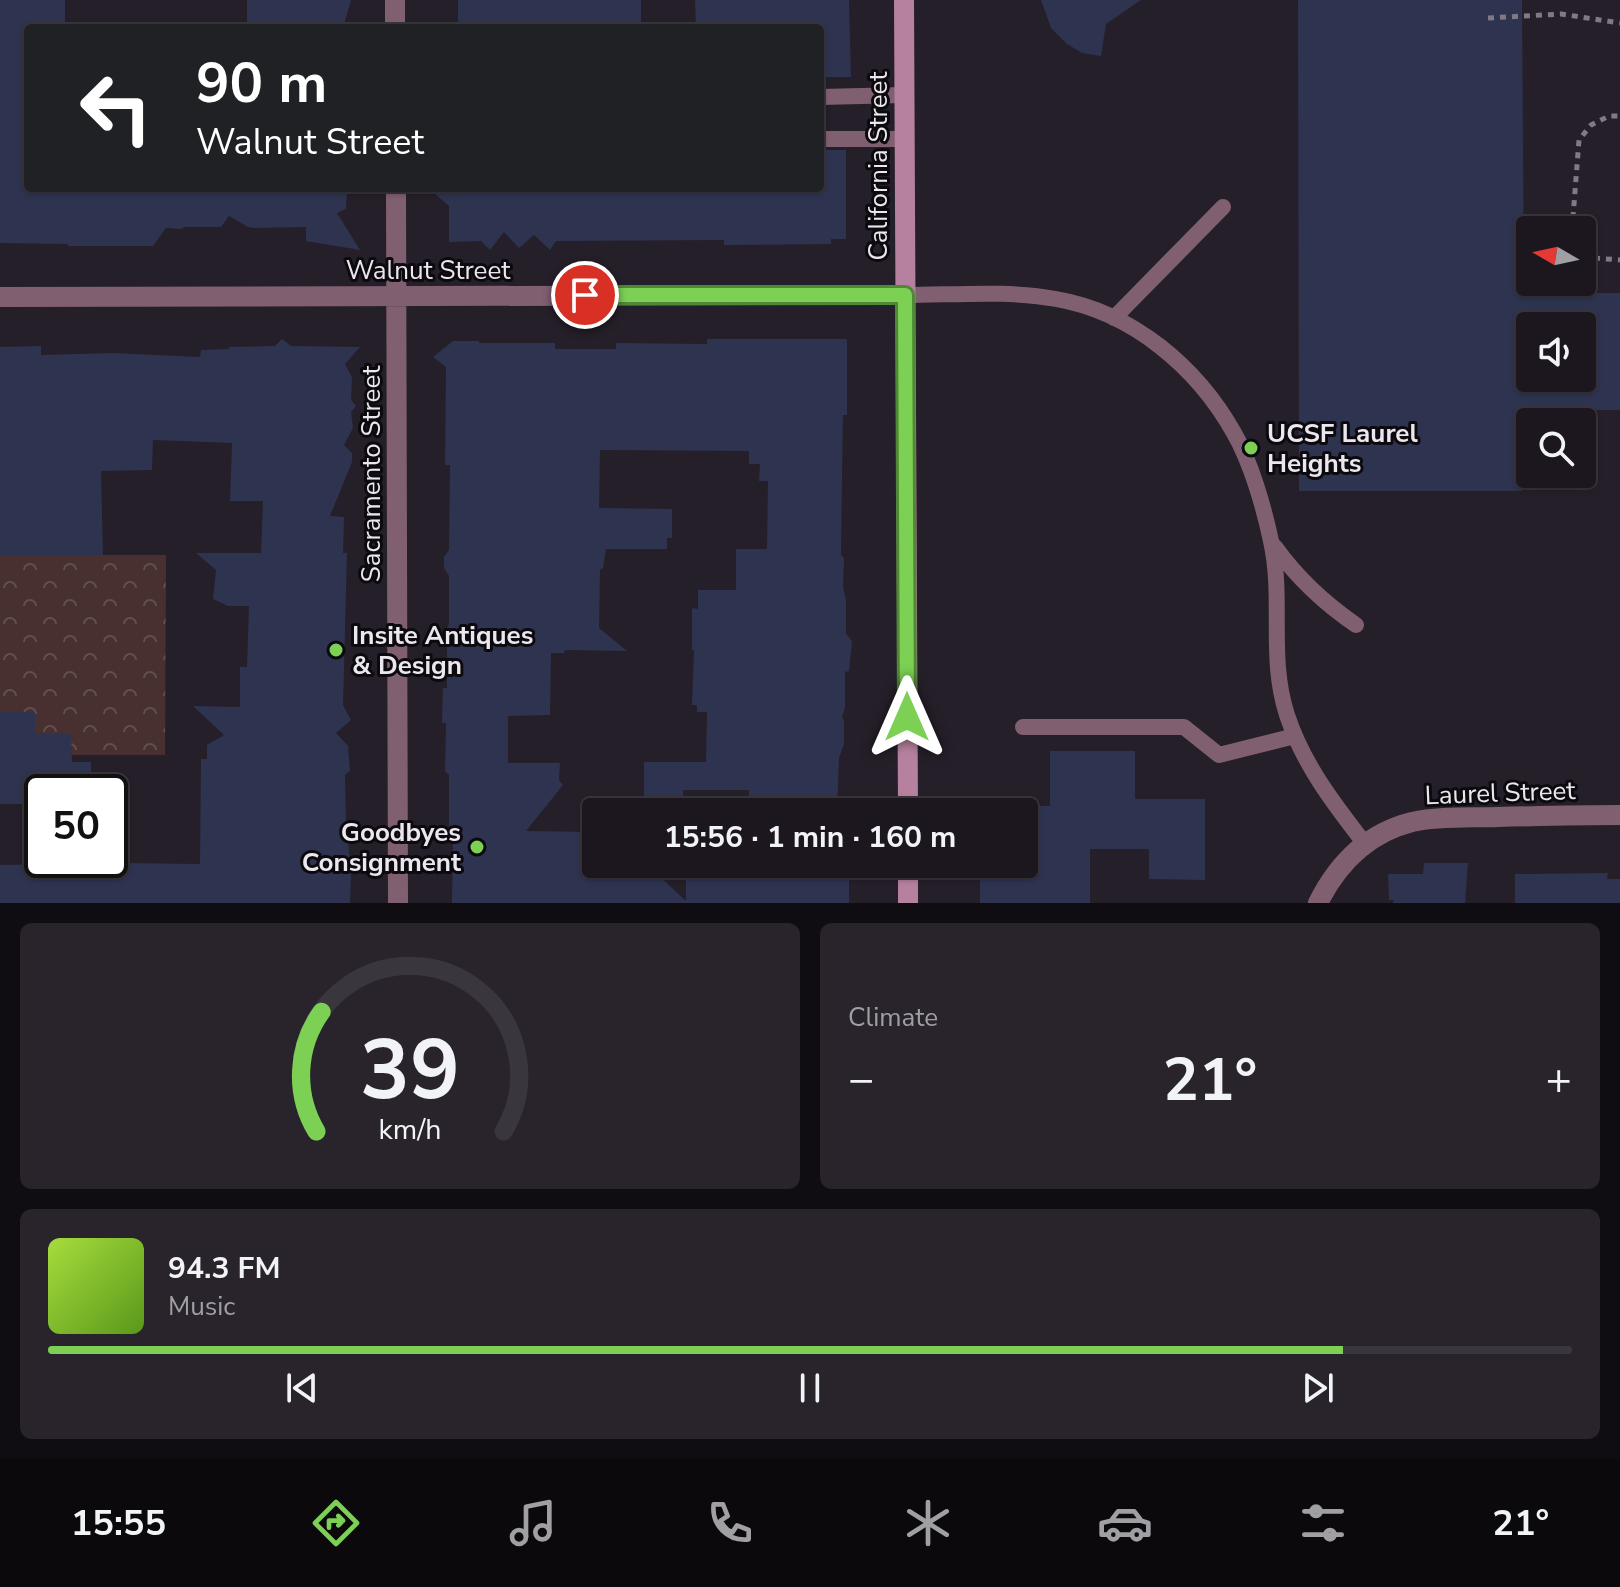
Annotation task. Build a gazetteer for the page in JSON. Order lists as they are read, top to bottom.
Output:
{
  "streets": {
    "main road": ["California Street"],
    "street": ["Walnut Street", "Sacramento Street", "Laurel Street"]
  },
  "crossings": [
    ["California Street", "Walnut Street"],
    ["Walnut Street", "Sacramento Street"]
  ],
  "places": ["UCSF Laurel Heights", "Insite Antiques & Design", "Goodbyes Consignment"],
  "north": "left",
  "page": {
    "turn": ["90 m", "Walnut Street"],
    "limit": "50",
    "trip": "15:56 · 1 min · 160 m",
    "tile": "Climate",
    "heat": ["−", "21°", "+"],
    "song": ["94.3 FM", "Music"],
    "tabs": ["15:55", "21°"],
    "gauge": ["39", "km/h"]
  }
}
